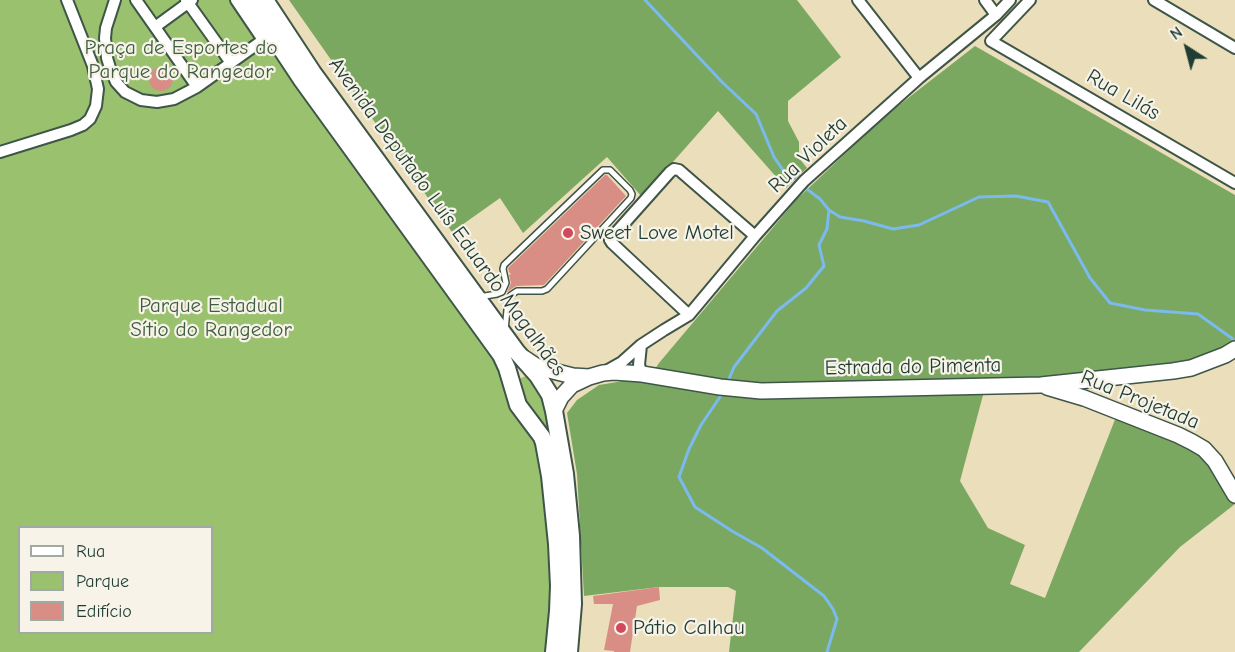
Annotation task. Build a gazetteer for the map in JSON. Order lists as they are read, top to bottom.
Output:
{
  "streets": {
    "main road": ["Avenida Deputado Luís Eduardo Magalhães", "Estrada do Pimenta", "Rua Projetada"],
    "street": ["Rua Lilás", "Rua Violeta"]
  },
  "crossings": [
    ["Rua Violeta", "Estrada do Pimenta"],
    ["Avenida Deputado Luís Eduardo Magalhães", "Estrada do Pimenta"],
    ["Estrada do Pimenta", "Rua Projetada"]
  ],
  "parks": ["Praça de Esportes do Parque do Rangedor", "Parque Estadual Sítio do Rangedor"],
  "places": ["Sweet Love Motel", "Pátio Calhau"],
  "legend": ["Rua", "Parque", "Edifício"],
  "north": "top left"
}
